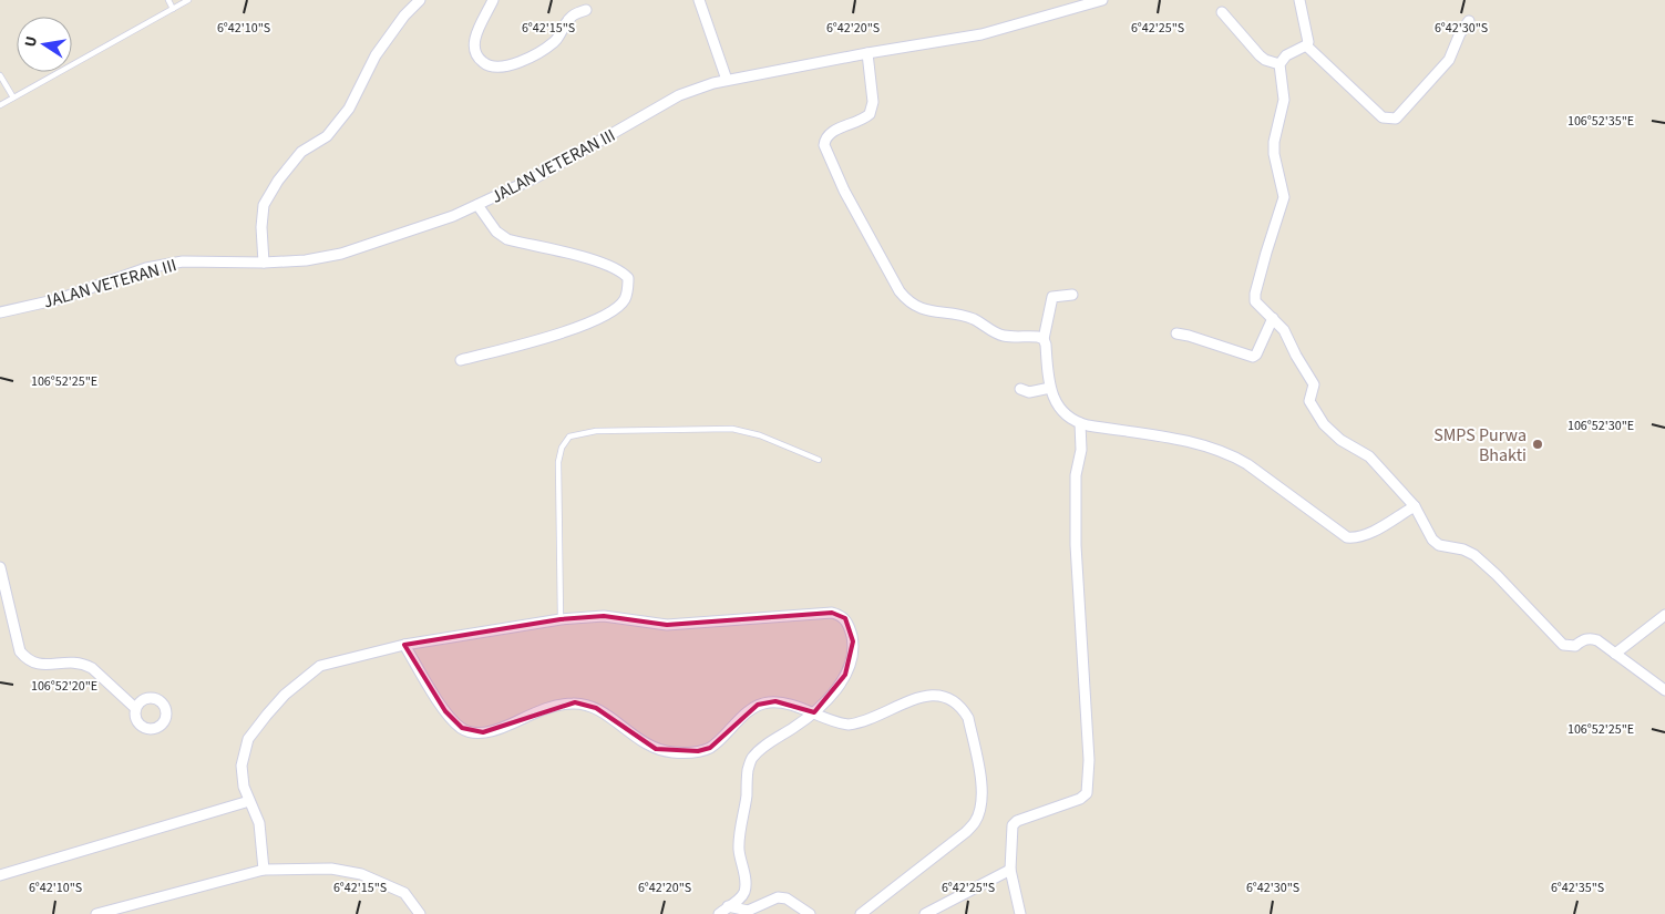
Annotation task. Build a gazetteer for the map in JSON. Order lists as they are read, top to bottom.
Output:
{
  "streets": {
    "street": ["JALAN VETERAN III"]
  },
  "places": ["SMPS Purwa Bhakti"],
  "north": "left",
  "coordinates": [
    "6°42'10\"S",
    "6°42'15\"S",
    "6°42'20\"S",
    "6°42'25\"S",
    "6°42'30\"S",
    "106°52'35\"E",
    "106°52'25\"E",
    "106°52'30\"E",
    "106°52'20\"E",
    "6°42'35\"S"
  ]
}
